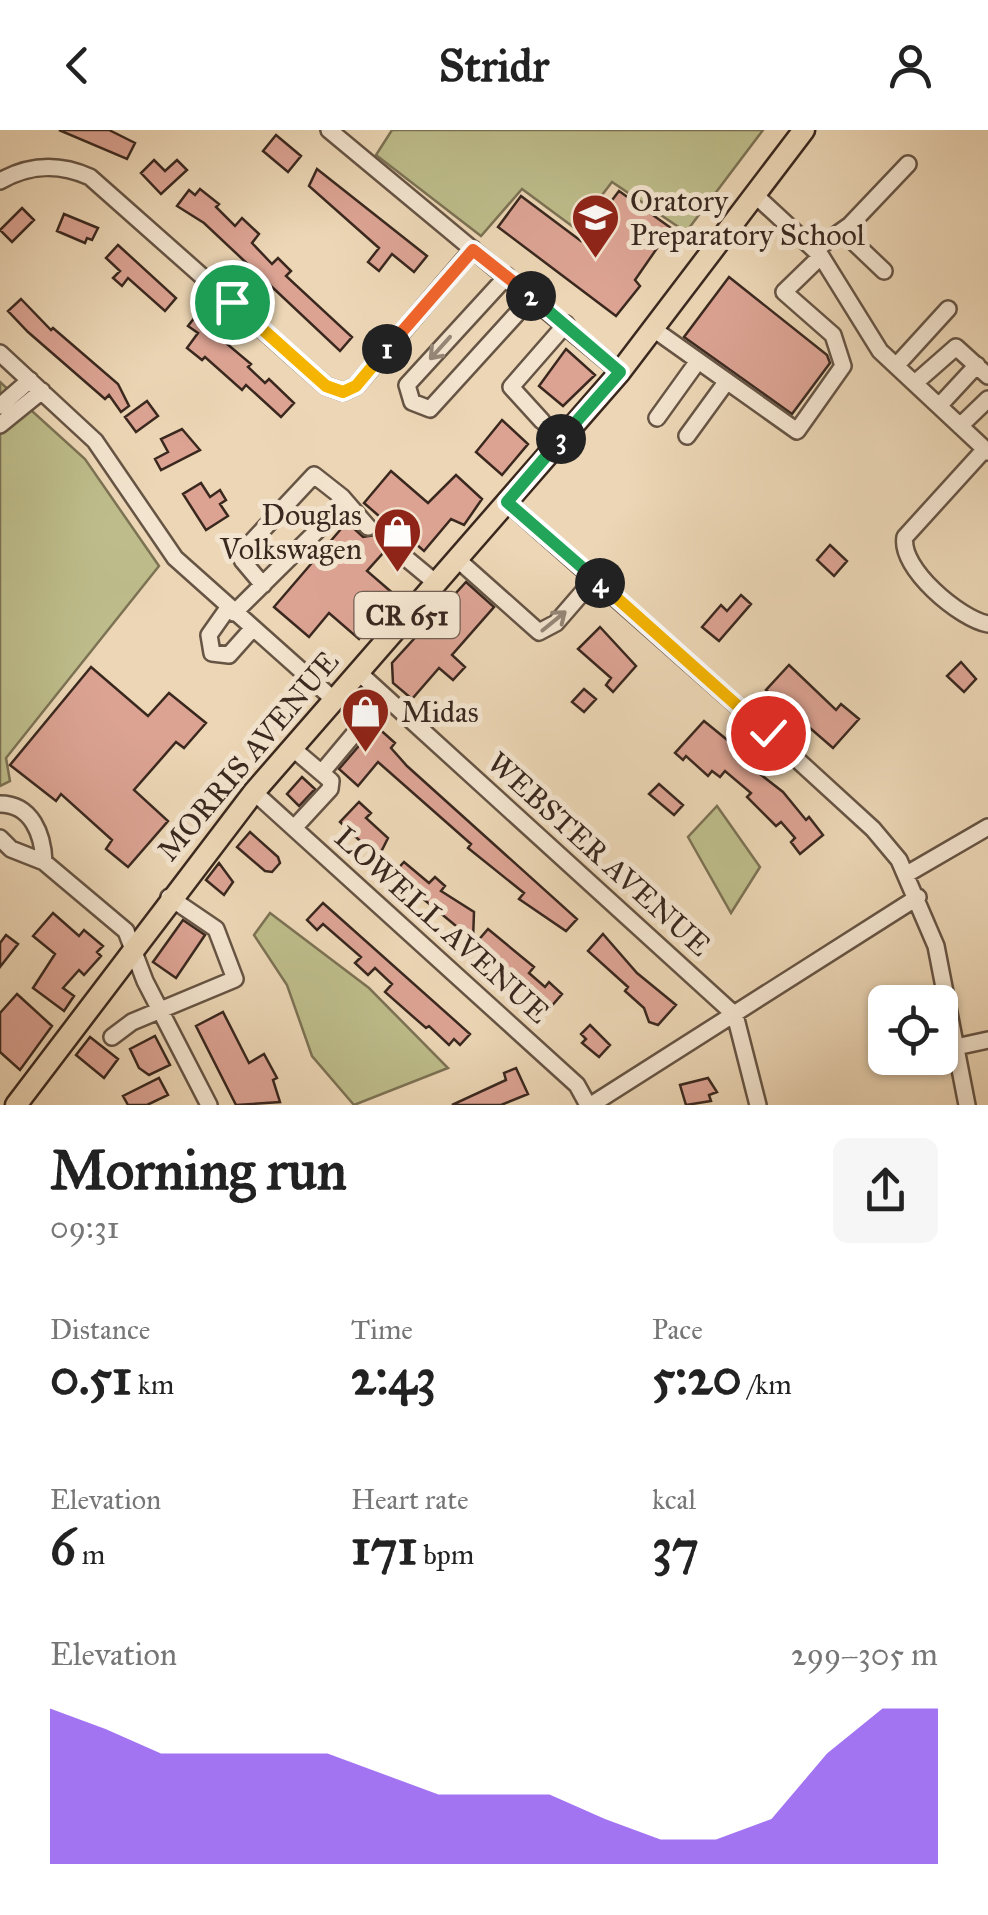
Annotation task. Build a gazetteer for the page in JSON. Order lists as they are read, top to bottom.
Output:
{
  "streets": {
    "main road": ["CR 651", "MORRIS AVENUE"],
    "street": ["WEBSTER AVENUE", "LOWELL AVENUE"]
  },
  "crossings": [
    ["MORRIS AVENUE", "WEBSTER AVENUE"],
    ["MORRIS AVENUE", "LOWELL AVENUE"]
  ],
  "places": {
    "school or university": ["Oratory Preparatory School"],
    "shop": ["Douglas Volkswagen", "Midas"]
  },
  "page": {
    "header": "Stridr",
    "pins": [
      "2",
      "1",
      "3",
      "4"
    ],
    "heading": ["Morning run", "09:31"],
    "stats": [
      ["Distance", "0.51 km"],
      ["Time", "2:43"],
      ["Pace", "5:20 /km"],
      ["Elevation", "6 m"],
      ["Heart rate", "171 bpm"],
      ["kcal", "37"]
    ],
    "chart": ["Elevation", "299–305 m"]
  }
}
